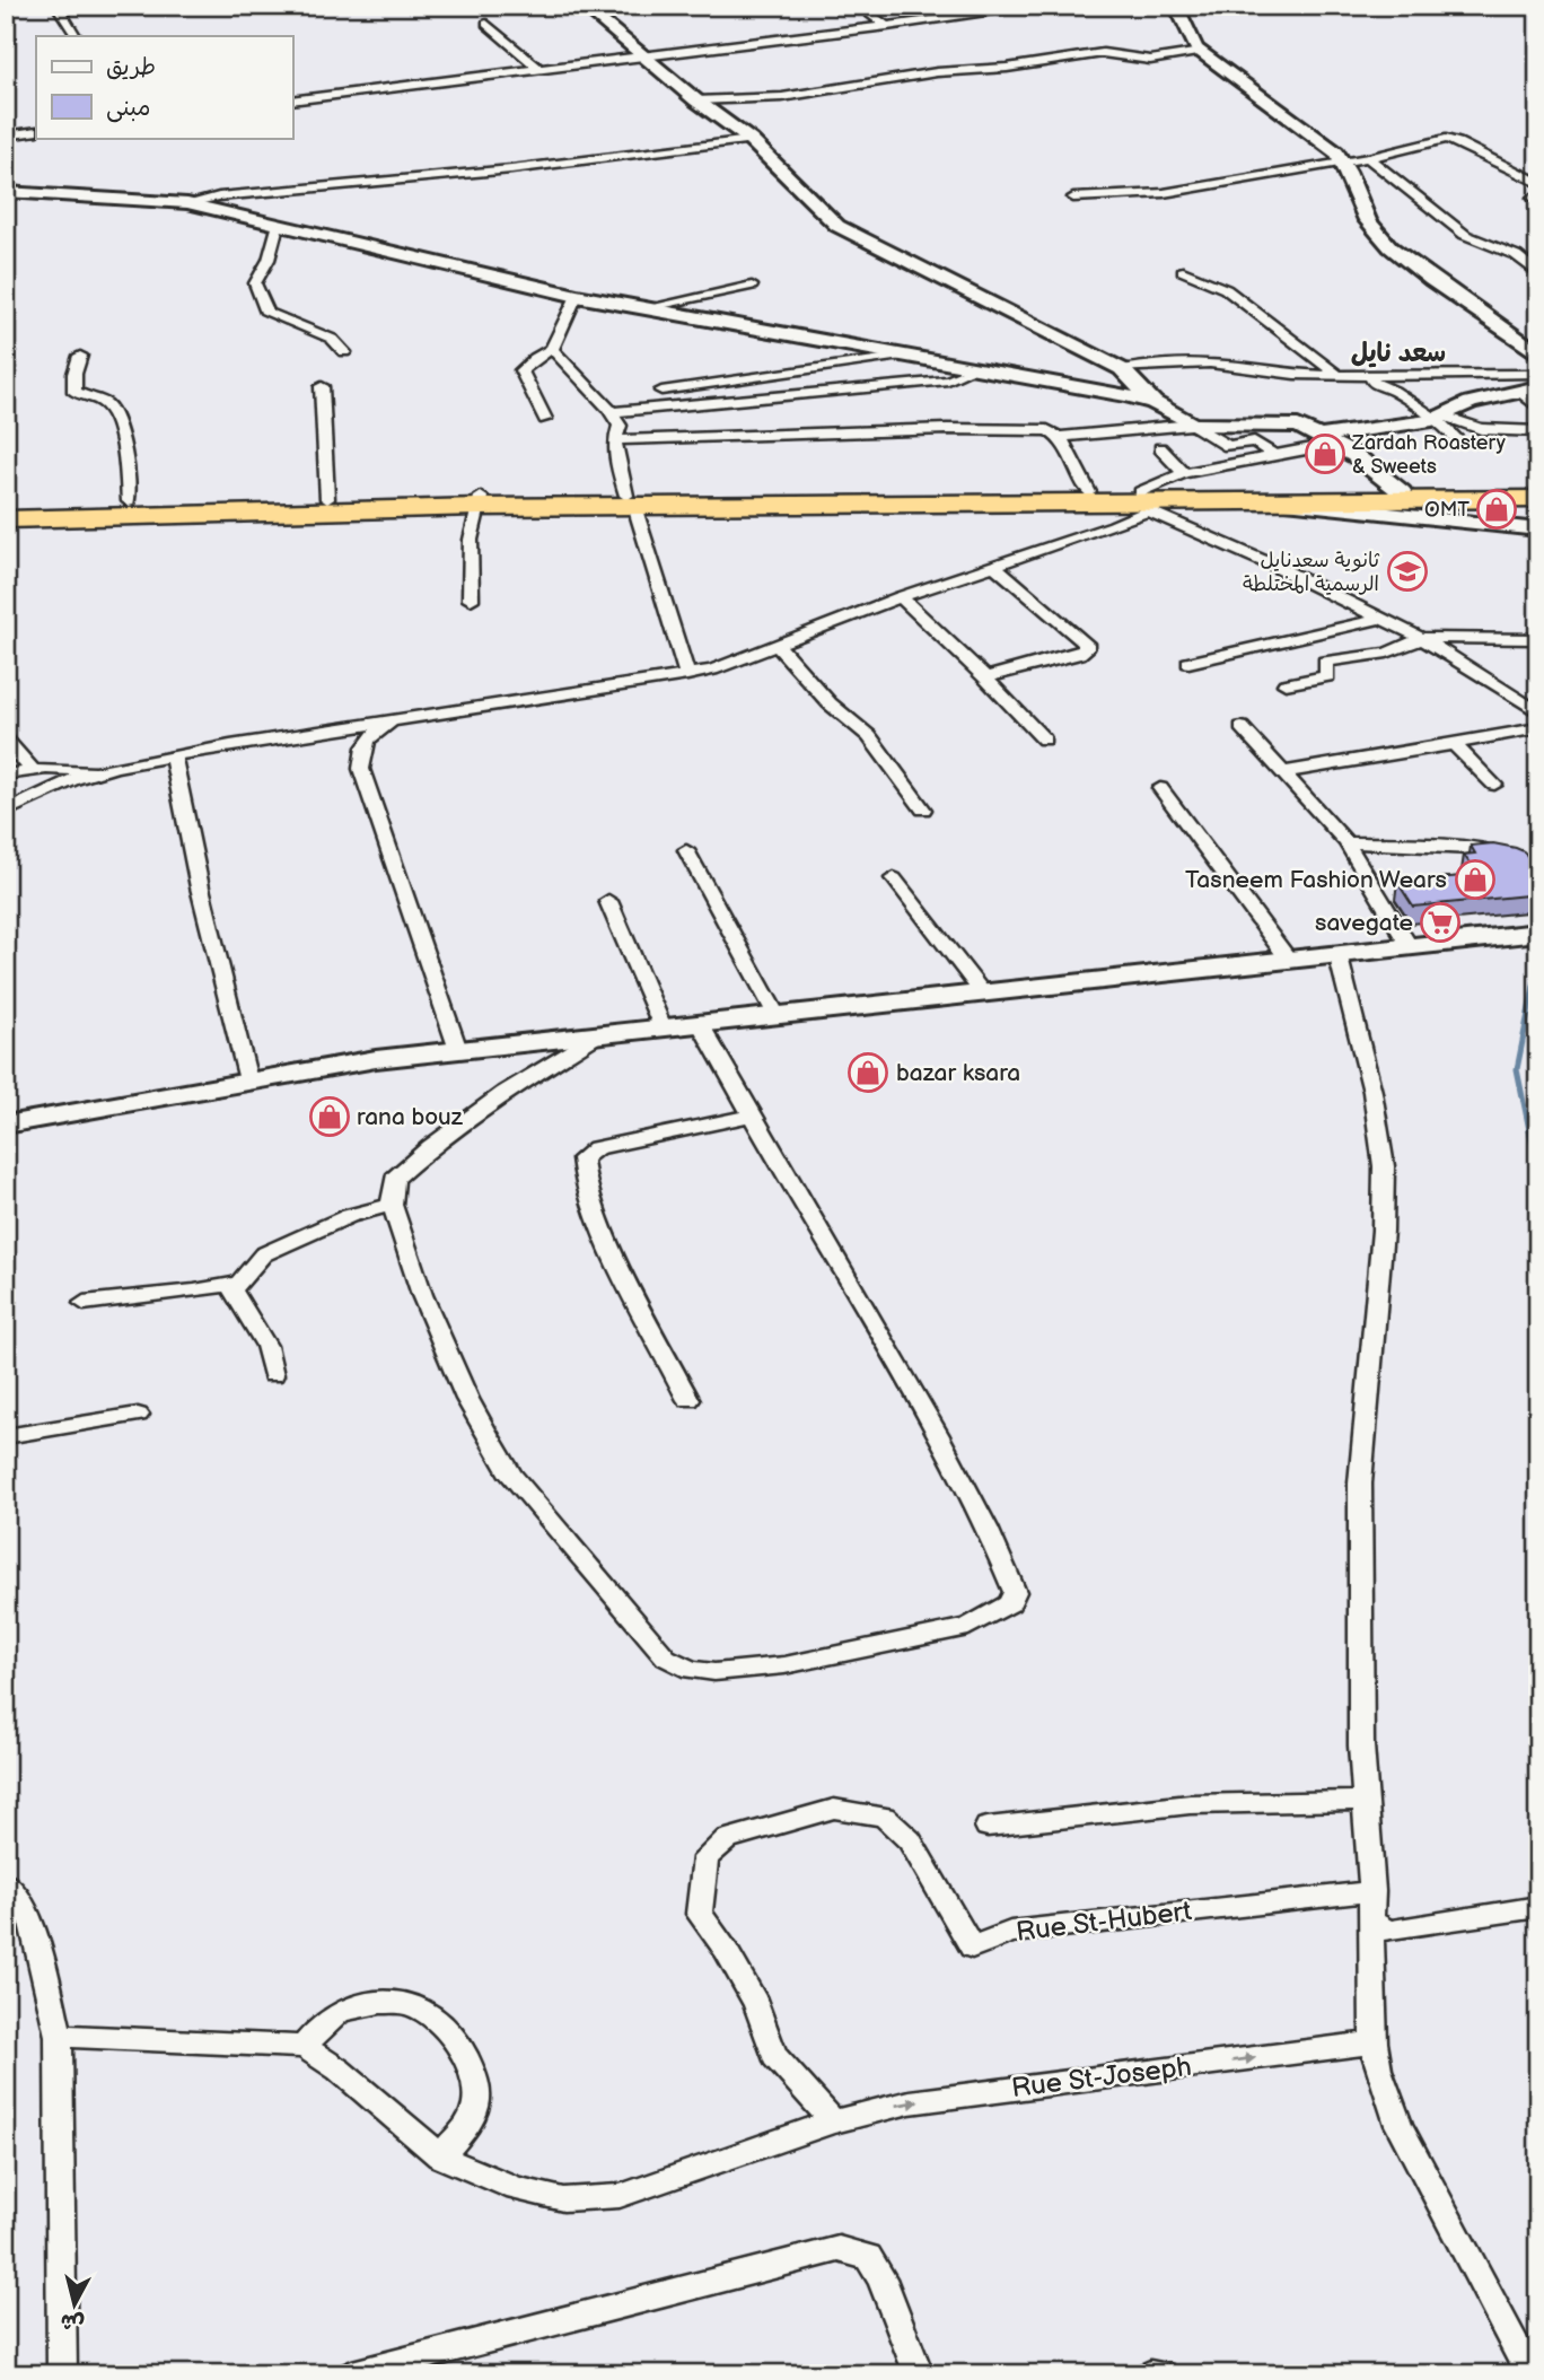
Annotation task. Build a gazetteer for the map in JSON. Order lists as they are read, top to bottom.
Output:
{
  "streets": {
    "street": ["Rue St-Hubert", "Rue St-Joseph"]
  },
  "crossings": [
    ["Rue St-Hubert", "Rue St-Joseph"]
  ],
  "one_way": ["Rue St-Joseph"],
  "districts": ["سعد نايل"],
  "places": {
    "shop": [
      "Zardah Roastery & Sweets",
      "OMT",
      "Tasneem Fashion Wears",
      "bazar ksara",
      "rana bouz"
    ],
    "school or university": ["ثانوية سعدنايل الرسمية المختلطة"],
    "supermarket": ["savegate"]
  },
  "legend": ["طريق", "مبنى"],
  "north": "bottom"
}
